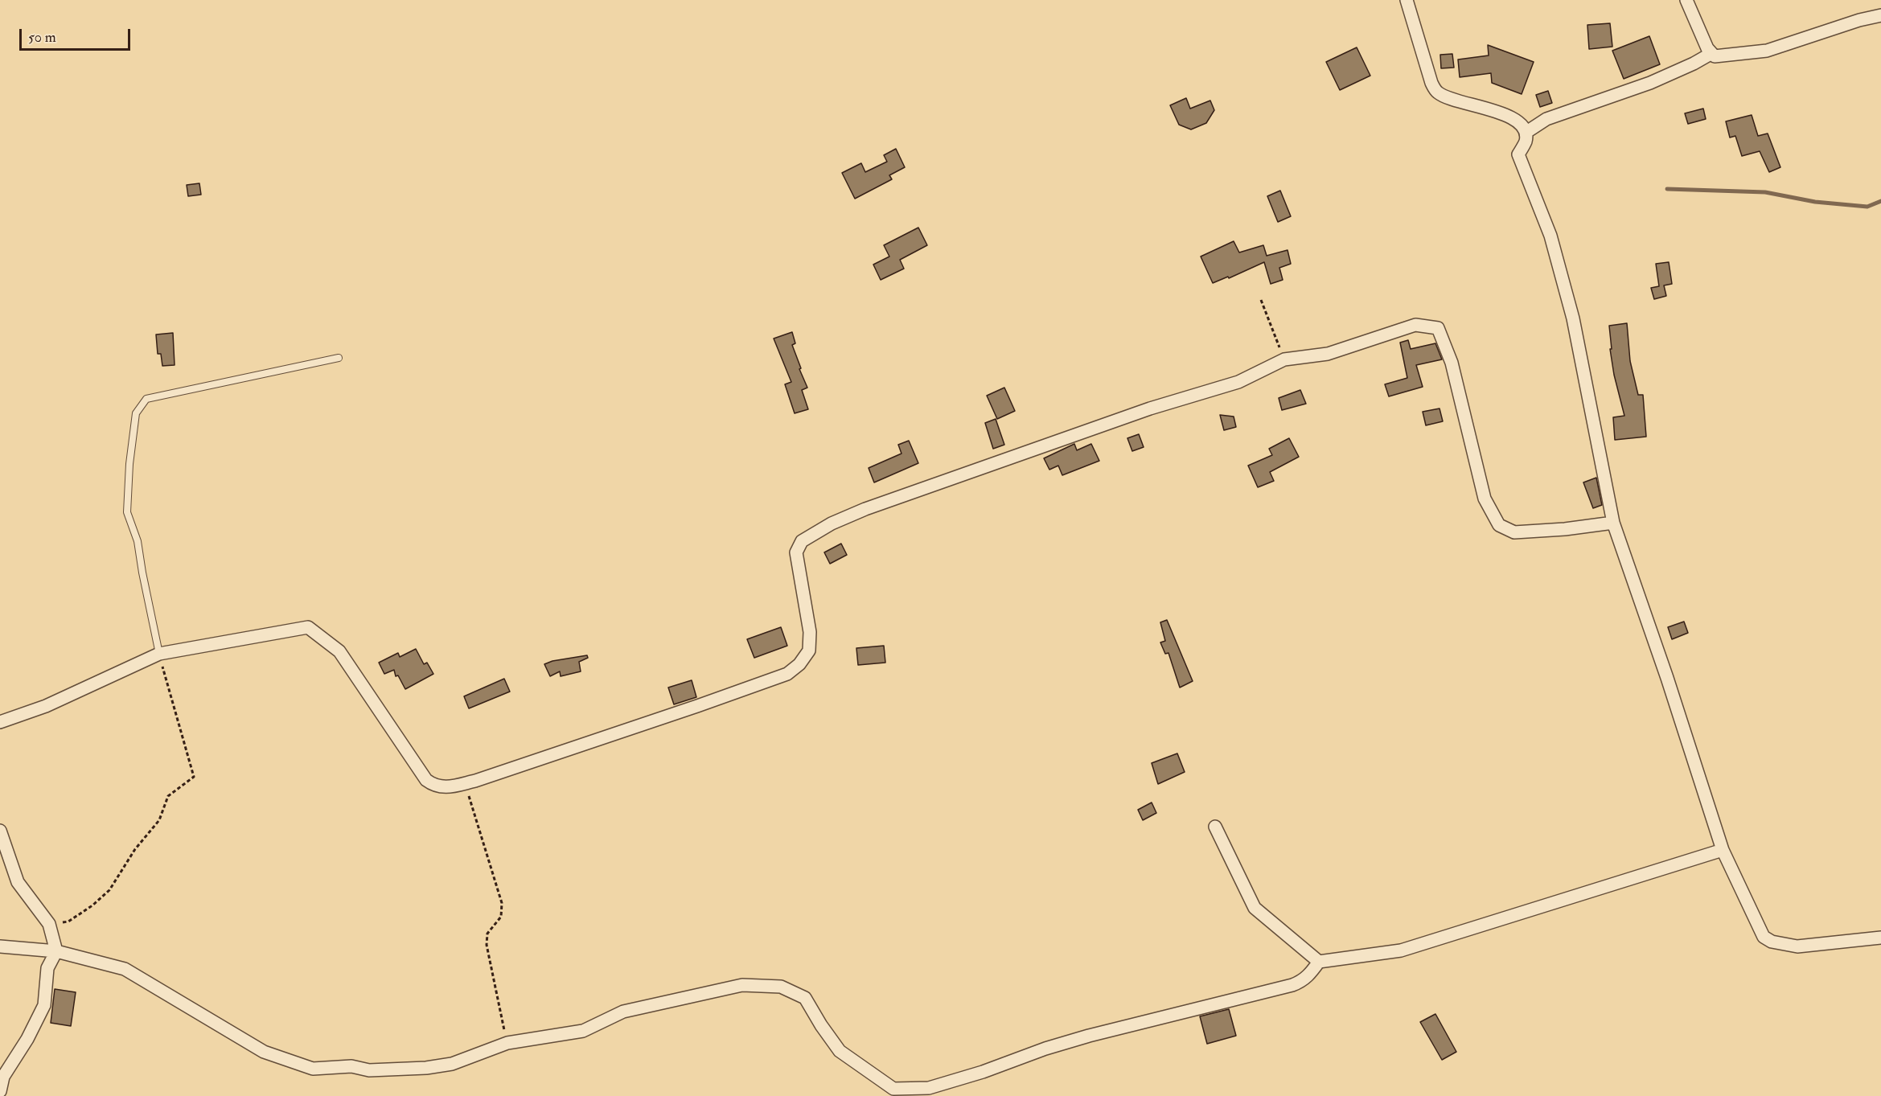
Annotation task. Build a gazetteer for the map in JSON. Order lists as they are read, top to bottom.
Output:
{
  "scale_bar": "50 m"
}
